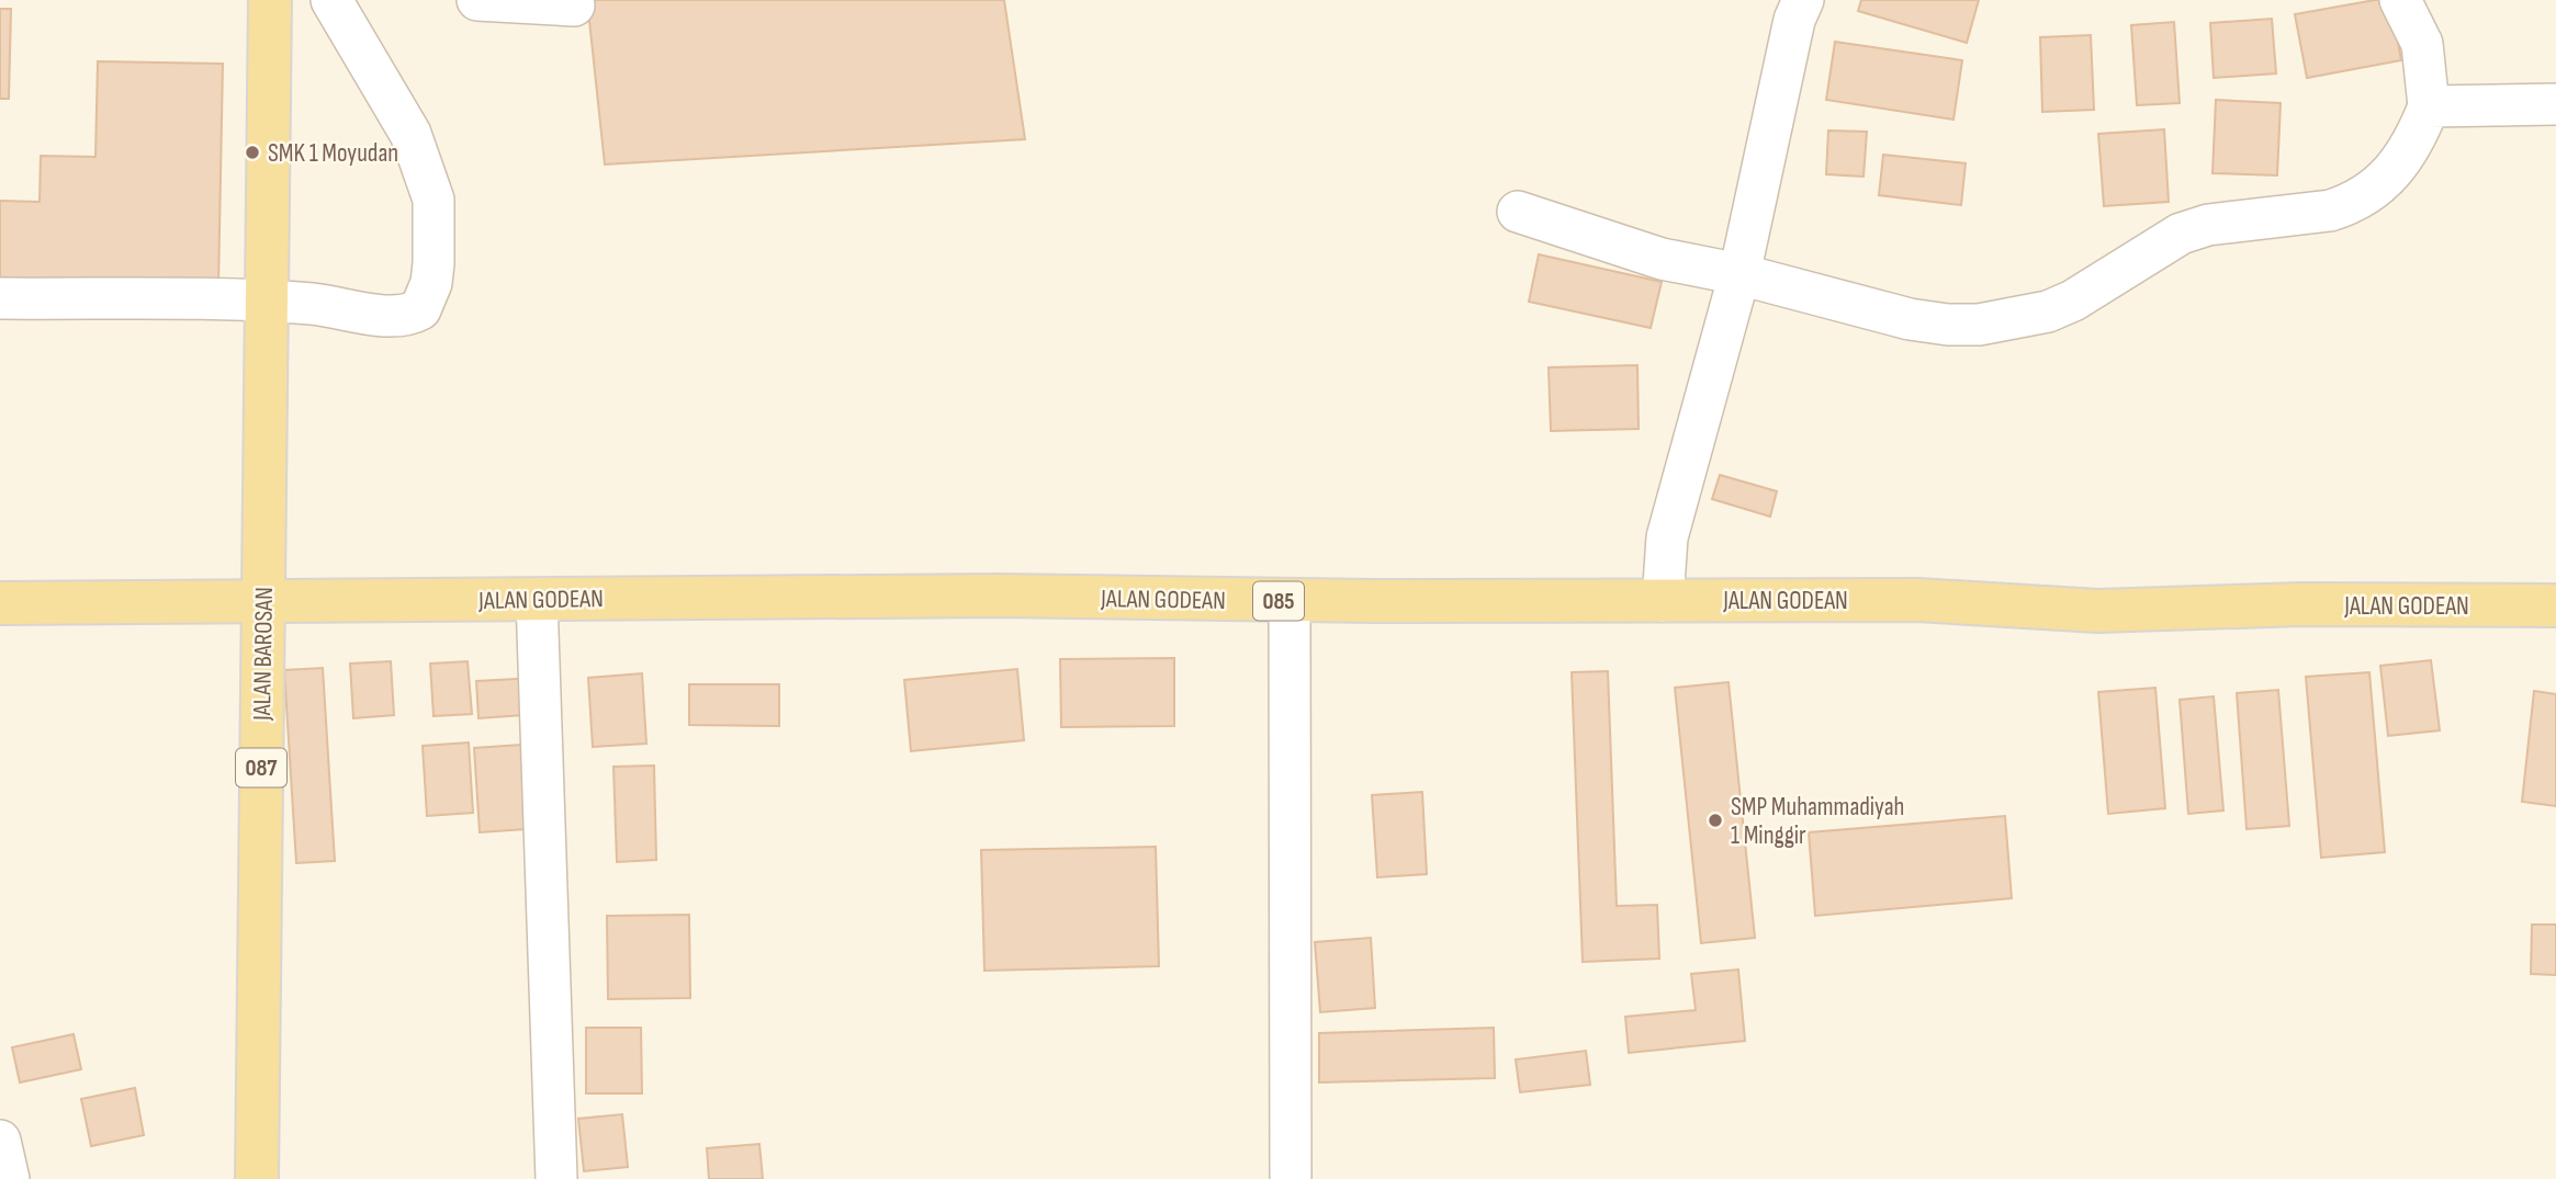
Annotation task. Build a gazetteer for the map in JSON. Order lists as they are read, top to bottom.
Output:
{
  "streets": {
    "main road": [
      "JALAN GODEAN",
      "085",
      "JALAN BAROSAN",
      "087"
    ]
  },
  "crossings": [
    ["JALAN GODEAN", "JALAN BAROSAN"],
    ["JALAN BAROSAN", "087"]
  ],
  "places": ["SMK 1 Moyudan", "SMP Muhammadiyah 1 Minggir"]
}
